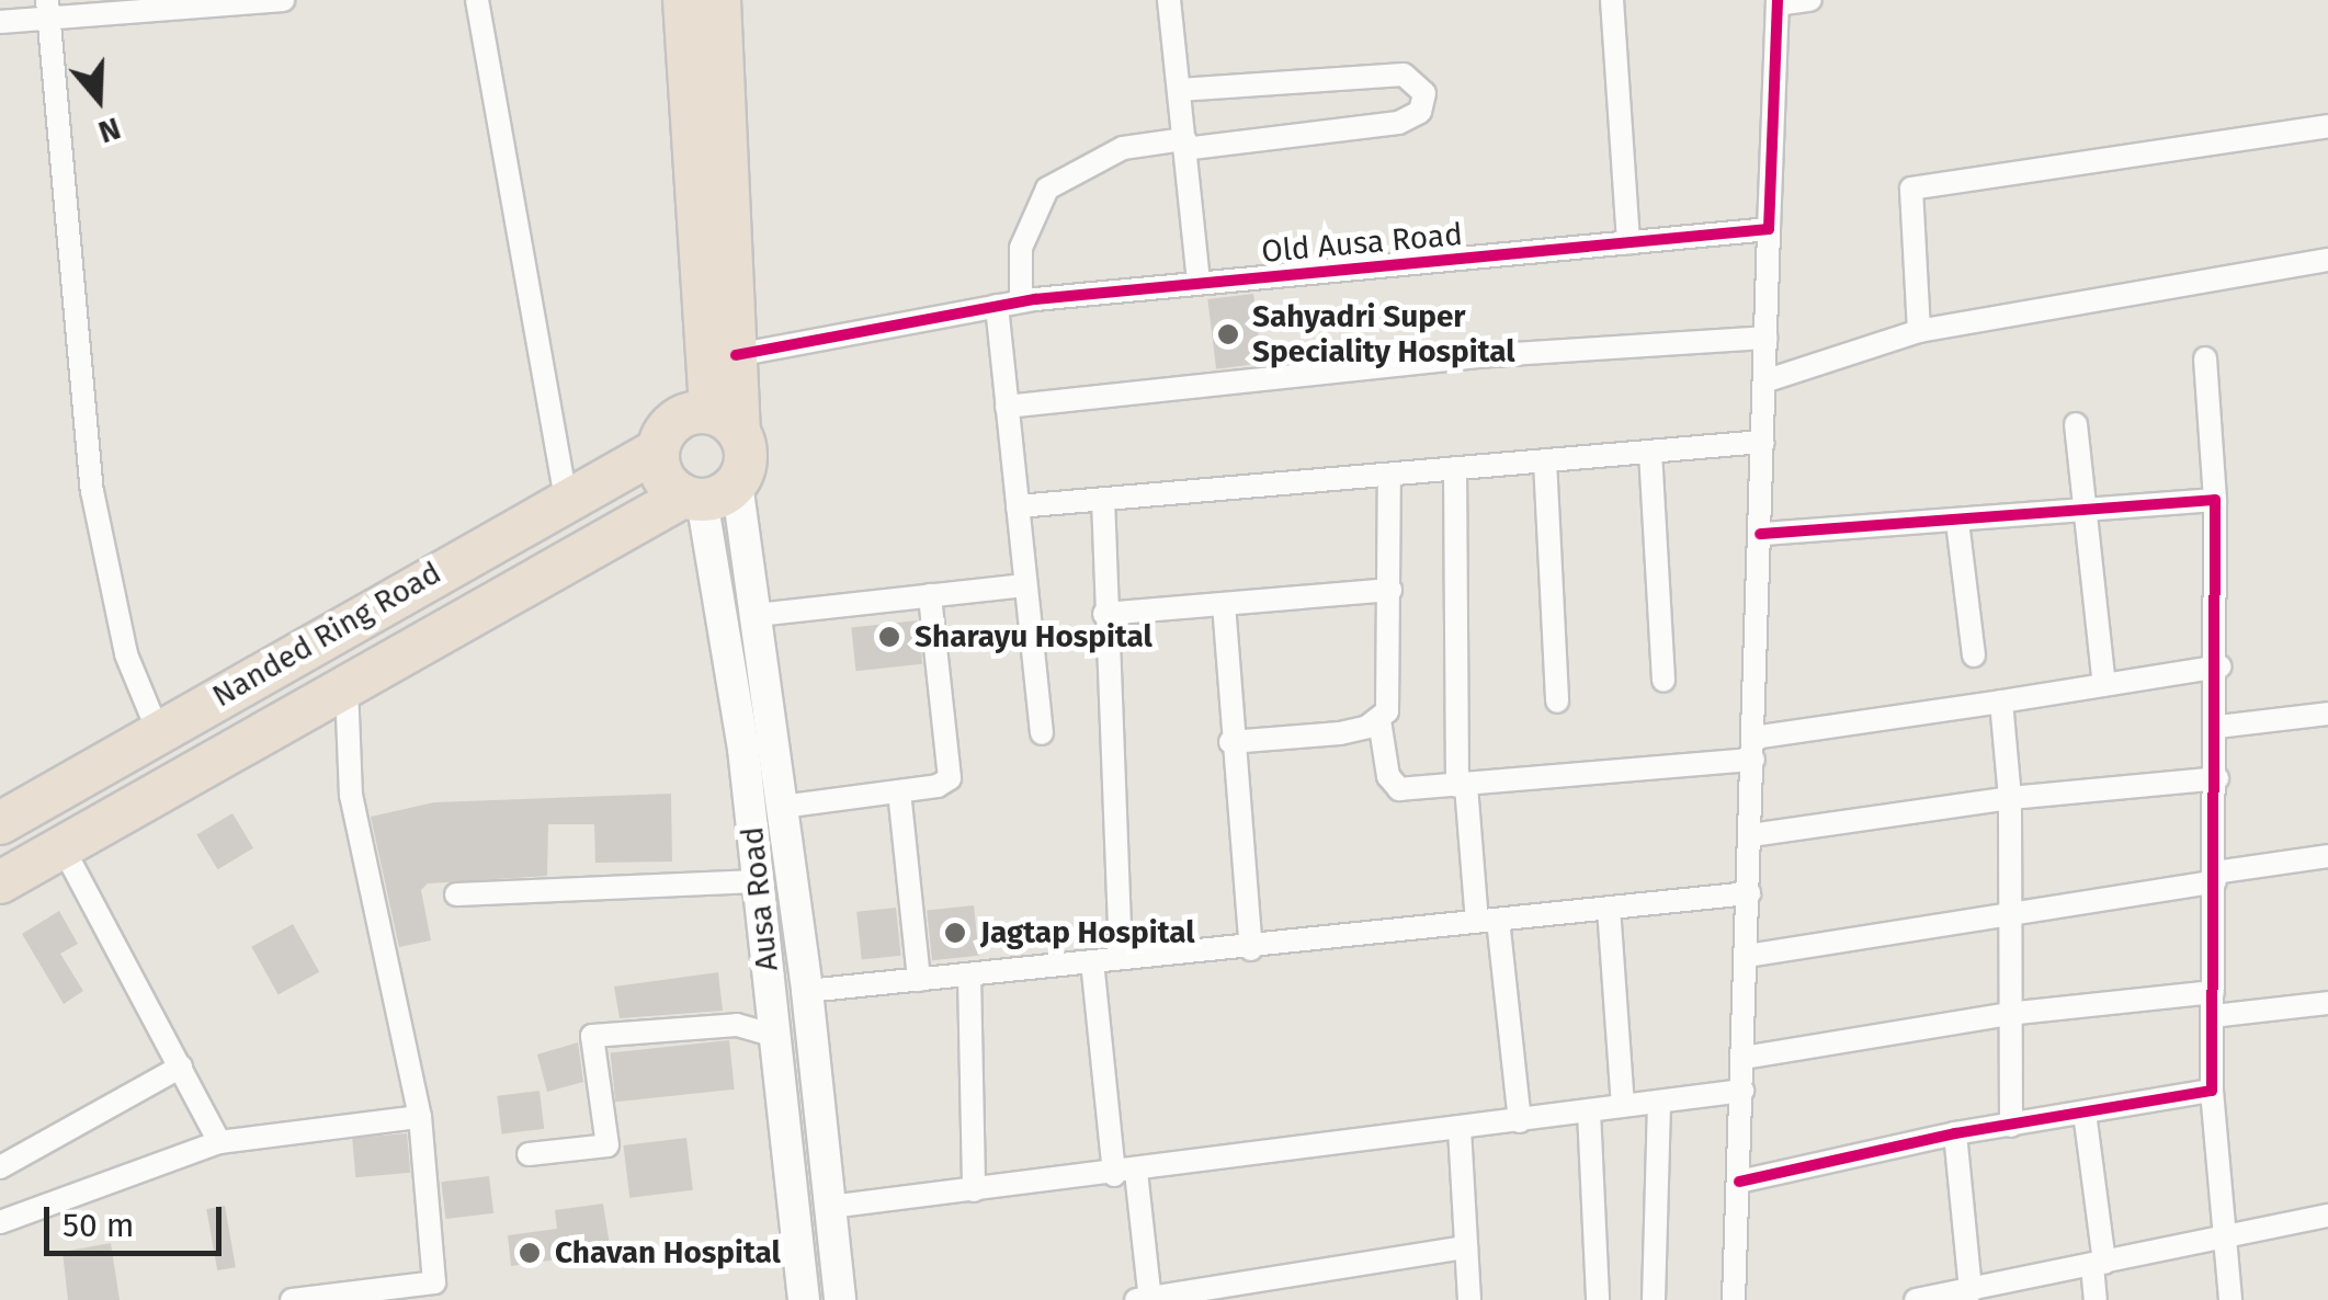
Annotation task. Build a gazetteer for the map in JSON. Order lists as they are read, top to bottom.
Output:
{
  "streets": {
    "highway": ["Nanded Ring Road", "Ausa Road"],
    "street": ["Old Ausa Road"]
  },
  "crossings": [
    ["Nanded Ring Road", "Ausa Road"]
  ],
  "places": [
    "Sahyadri Super Speciality Hospital",
    "Sharayu Hospital",
    "Jagtap Hospital",
    "Chavan Hospital"
  ],
  "scale_bar": "50 m",
  "north": "bottom"
}
